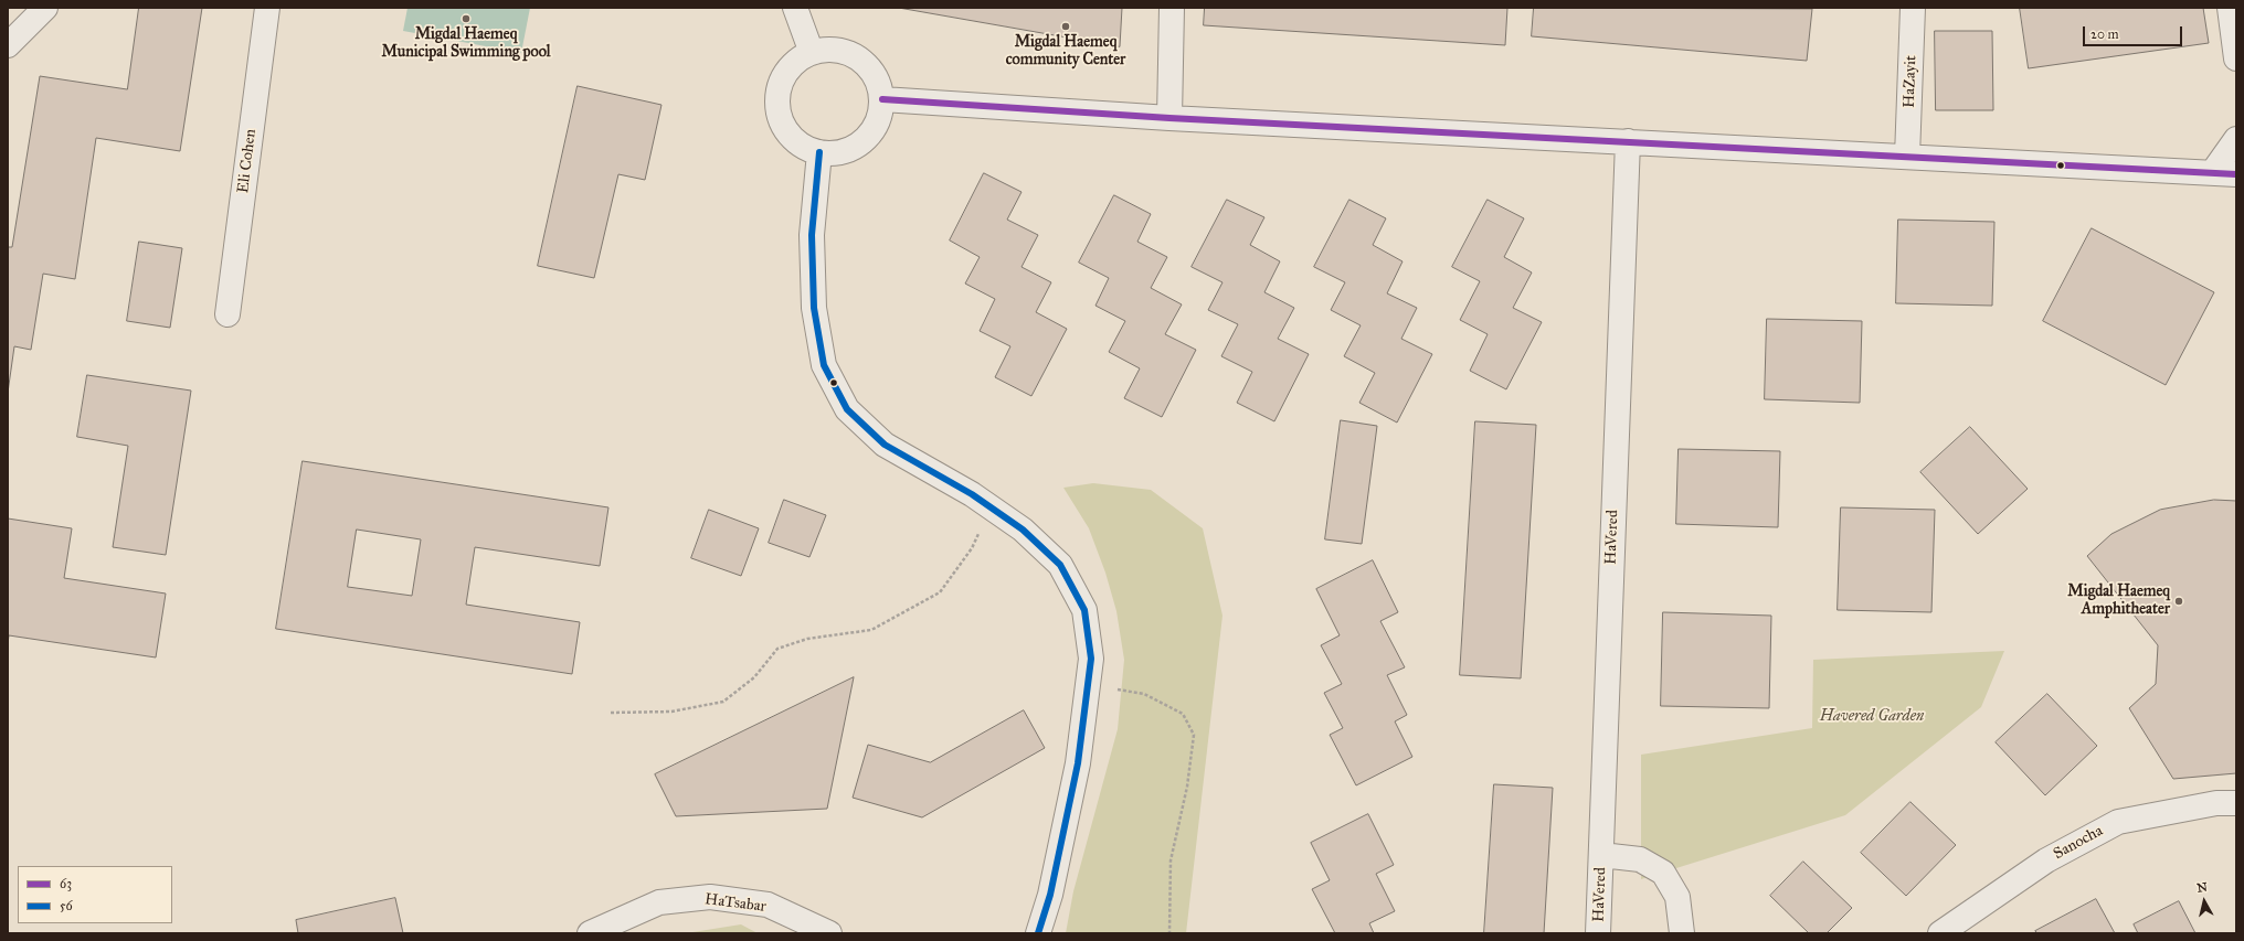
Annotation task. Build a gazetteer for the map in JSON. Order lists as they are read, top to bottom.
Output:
{
  "streets": {
    "street": [
      "HaZayit",
      "Eli Cohen",
      "HaVered",
      "Sanocha",
      "HaTsabar"
    ]
  },
  "parks": ["Havered Garden"],
  "places": ["Migdal Haemeq Municipal Swimming pool", "Migdal Haemeq community Center", "Migdal Haemeq Amphitheater"],
  "lines": ["transit line 63", "transit line 56"],
  "legend": ["63", "56"],
  "scale_bar": "20 m",
  "north": "top"
}
